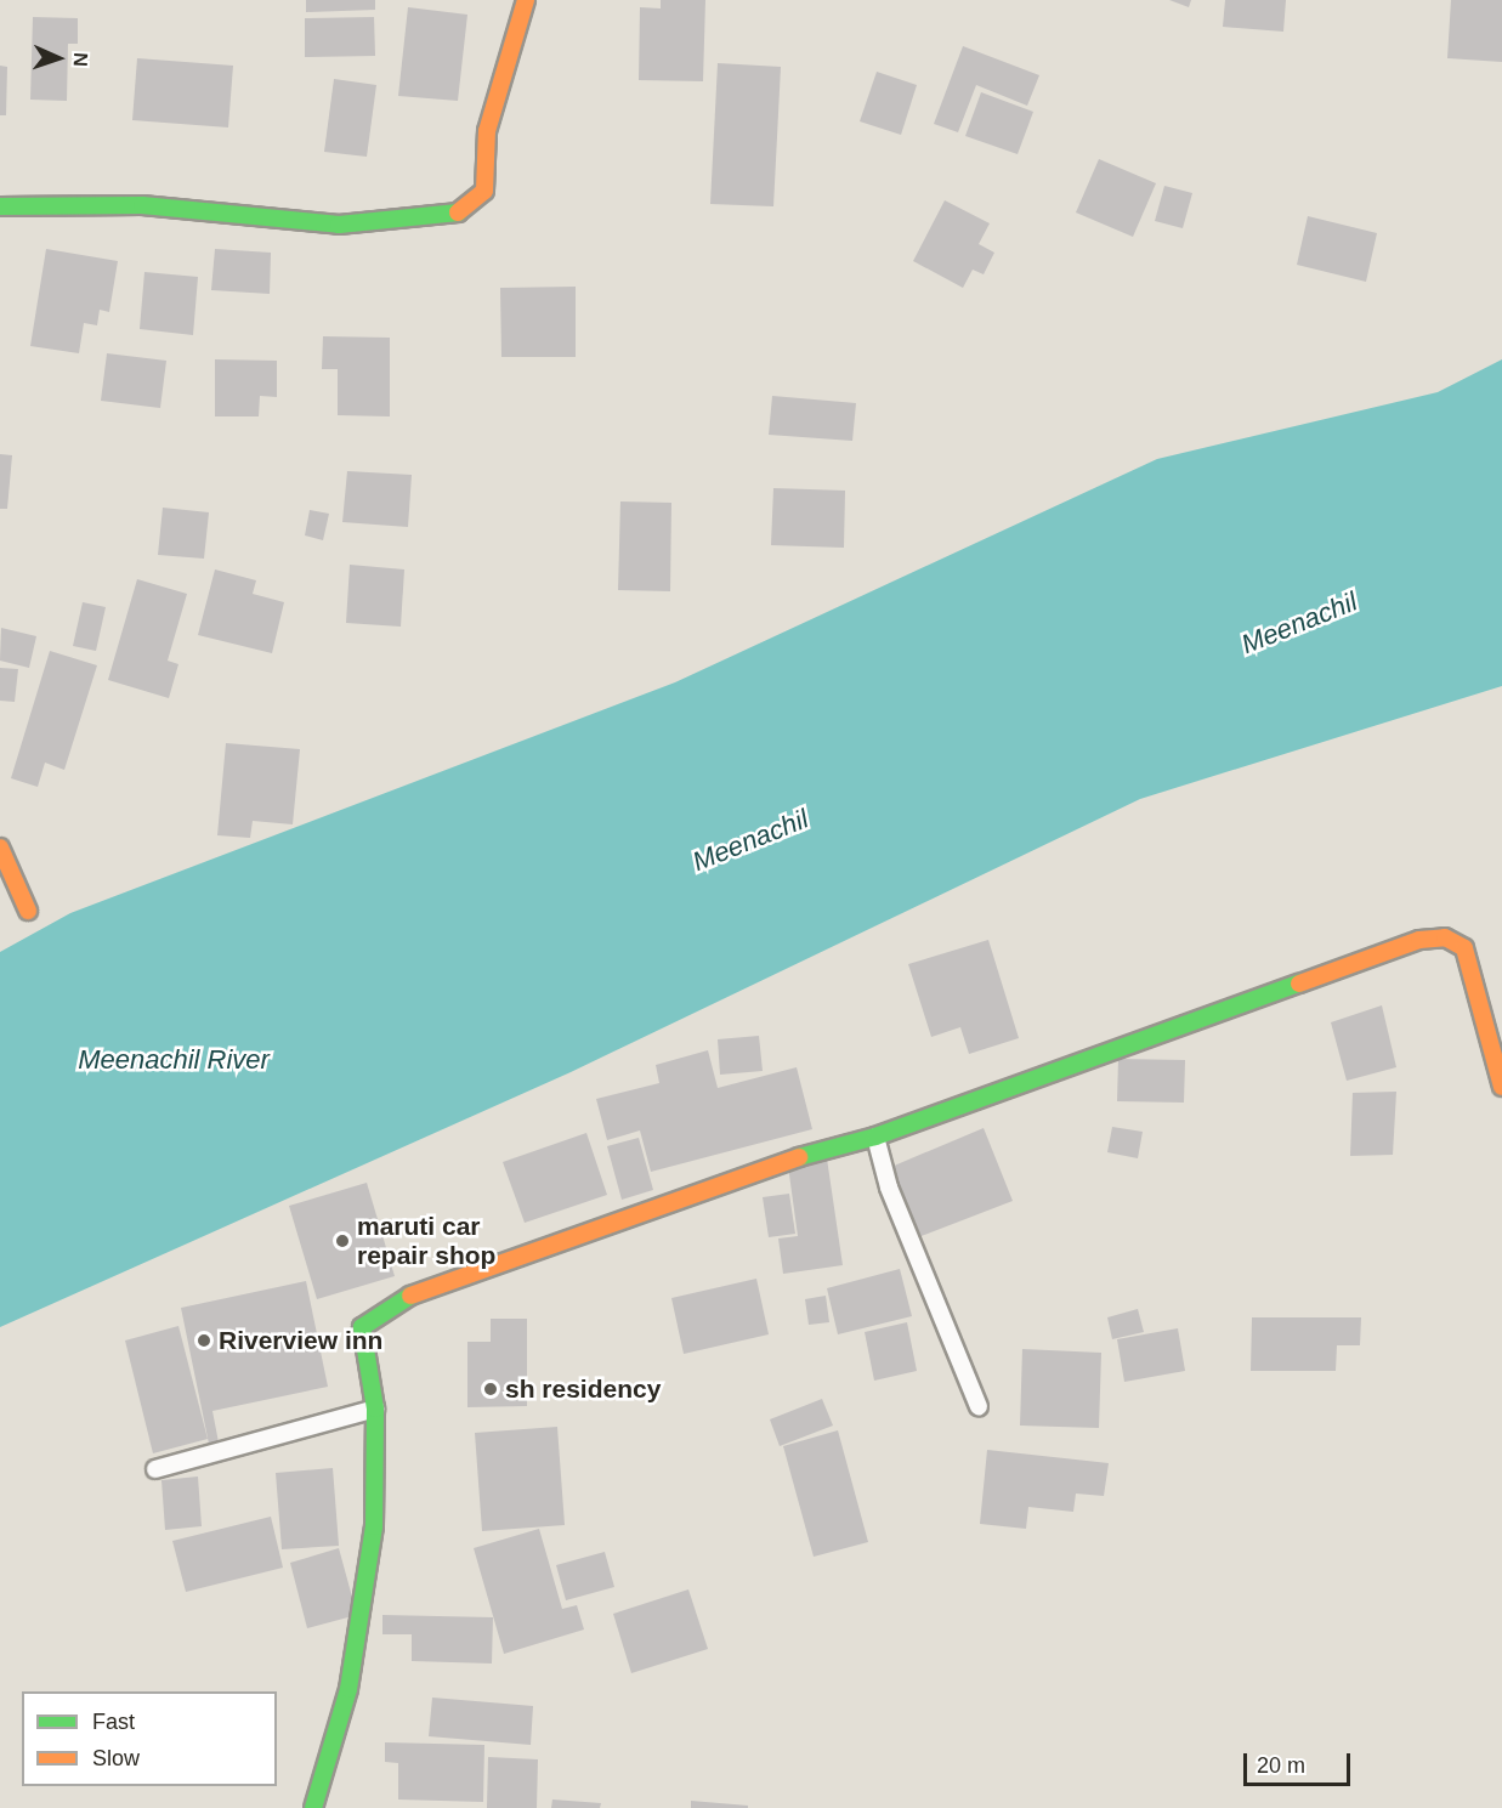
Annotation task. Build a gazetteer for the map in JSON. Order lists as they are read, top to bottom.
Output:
{
  "water": ["Meenachil", "Meenachil River"],
  "places": ["maruti car repair shop", "Riverview inn", "sh residency"],
  "legend": ["Fast", "Slow"],
  "scale_bar": "20 m",
  "north": "right"
}
